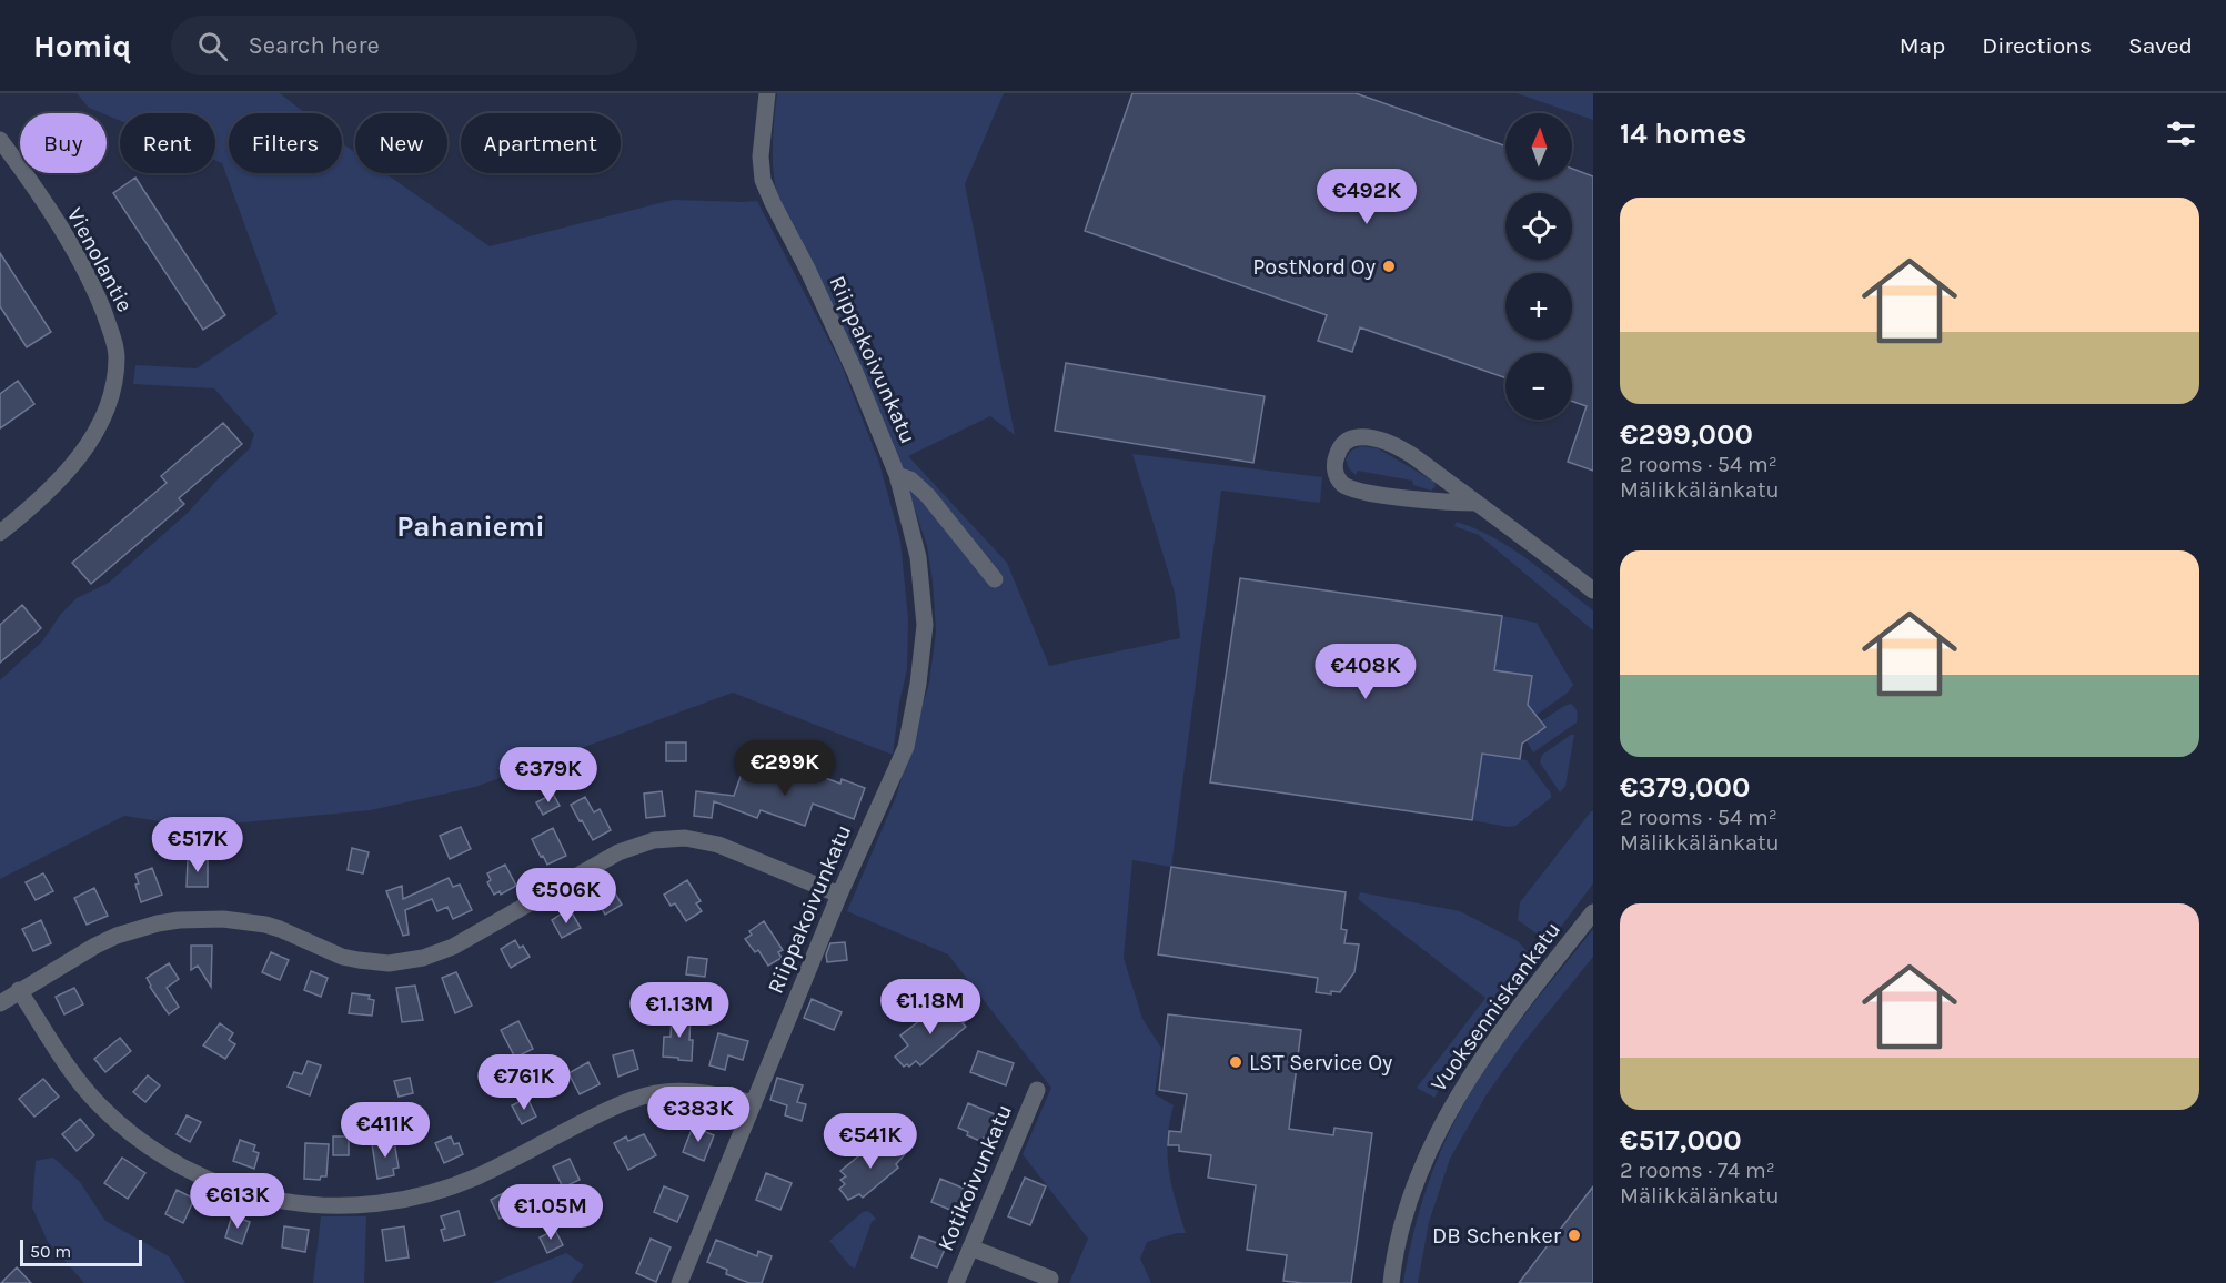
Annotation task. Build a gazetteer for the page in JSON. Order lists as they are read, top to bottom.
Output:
{
  "streets": {
    "street": [
      "Vienolantie",
      "Riippakoivunkatu",
      "Vuoksenniskankatu",
      "Kotikoivunkatu"
    ]
  },
  "districts": ["Pahaniemi"],
  "places": ["PostNord Oy", "LST Service Oy", "DB Schenker"],
  "scale_bar": "50 m",
  "north": "top",
  "page": {
    "header": "Homiq",
    "search": "Search here",
    "nav": ["Map", "Directions", "Saved"],
    "heading": "14 homes",
    "map_buttons": ["+", "−"],
    "chip": [
      "Buy",
      "Rent",
      "Filters",
      "New",
      "Apartment"
    ],
    "price": [
      "€492K",
      "€408K",
      "€299K",
      "€379K",
      "€517K",
      "€506K",
      "€1.18M",
      "€1.13M",
      "€761K",
      "€383K",
      "€411K",
      "€541K",
      "€613K",
      "€1.05M"
    ],
    "list": [
      {
        "name": "€299,000",
        "note": "2 rooms · 54 m² · Mälikkälänkatu"
      },
      {
        "name": "€379,000",
        "note": "2 rooms · 54 m² · Mälikkälänkatu"
      },
      {
        "name": "€517,000",
        "note": "2 rooms · 74 m² · Mälikkälänkatu"
      }
    ],
    "scale": "50 m"
  }
}
